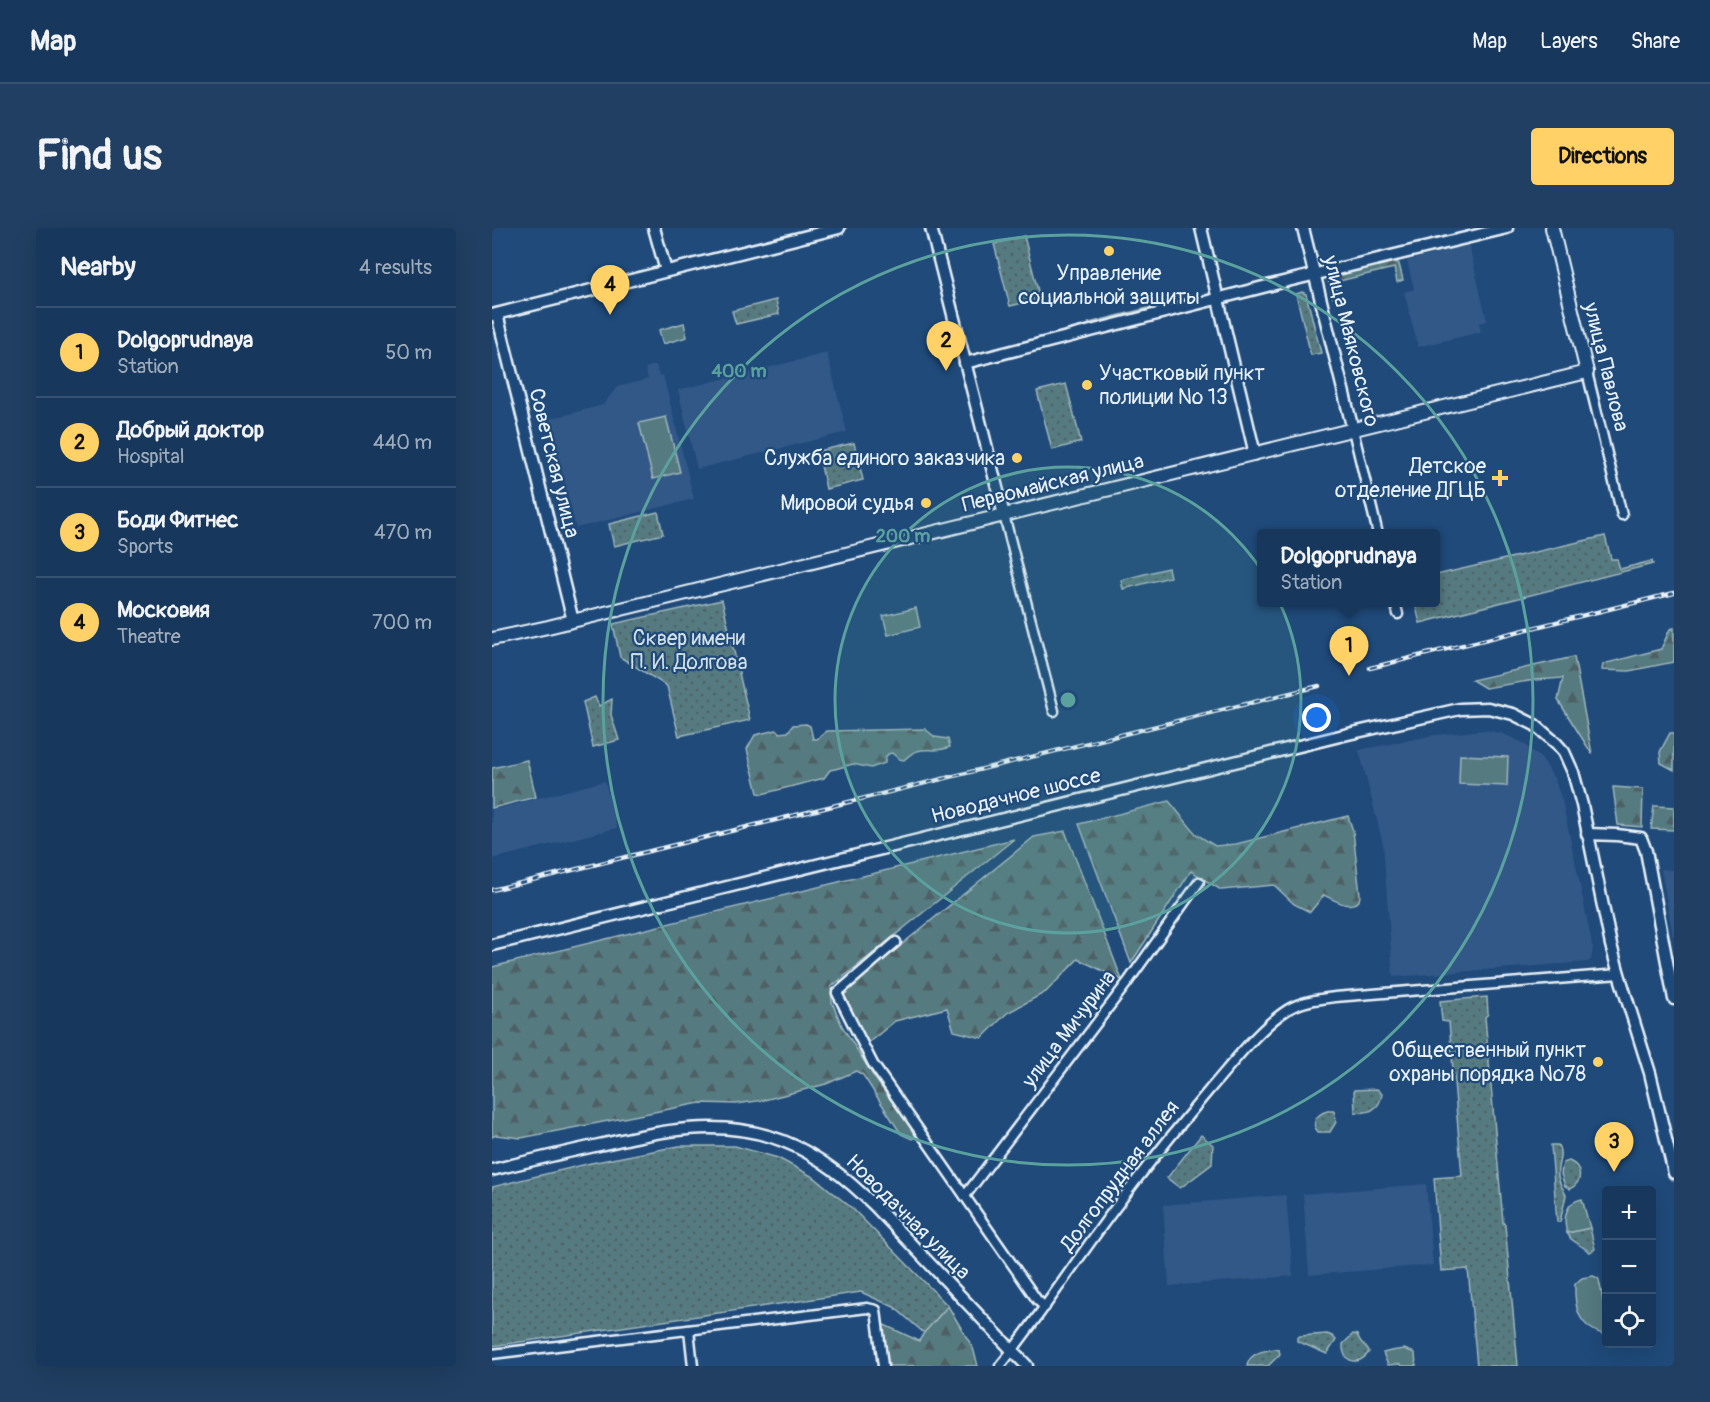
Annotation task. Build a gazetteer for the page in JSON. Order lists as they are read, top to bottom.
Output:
{
  "streets": {
    "main road": ["улица Павлова", "Первомайская улица"],
    "street": [
      "улица Маяковского",
      "Советская улица",
      "Новодачное шоссе",
      "улица Мичурина",
      "Долгопрудная аллея",
      "Новодачная улица"
    ]
  },
  "crossings": [
    ["улица Маяковского", "Первомайская улица"],
    ["улица Павлова", "Первомайская улица"],
    ["Советская улица", "Первомайская улица"],
    ["Новодачное шоссе", "Долгопрудная аллея"],
    ["Долгопрудная аллея", "Новодачная улица"]
  ],
  "parks": ["Сквер имени П. И. Долгова"],
  "places": {
    "other": [
      "Управление социальной защиты",
      "Участковый пункт полиции № 13",
      "Служба единого заказчика",
      "Мировой судья",
      "Общественный пункт охраны порядка №78"
    ],
    "health": ["Детское отделение ДГЦБ"]
  },
  "page": {
    "header": "Map",
    "nav": ["Map", "Layers", "Share"],
    "buttons": "Directions",
    "title": "Find us",
    "heading": ["Nearby", "4 results"],
    "pins": [
      "4",
      "2",
      "1",
      "3"
    ],
    "list": [
      {
        "mark": "1",
        "name": "Dolgoprudnaya",
        "note": "Station",
        "value": "50 m"
      },
      {
        "mark": "2",
        "name": "Добрый доктор",
        "note": "Hospital",
        "value": "440 m"
      },
      {
        "mark": "3",
        "name": "Боди Фитнес",
        "note": "Sports",
        "value": "470 m"
      },
      {
        "mark": "4",
        "name": "Московия",
        "note": "Theatre",
        "value": "700 m"
      }
    ],
    "popup": ["Dolgoprudnaya", "Station"],
    "map_buttons": ["+", "−"]
  },
  "rings": ["400 m", "200 m"]
}
